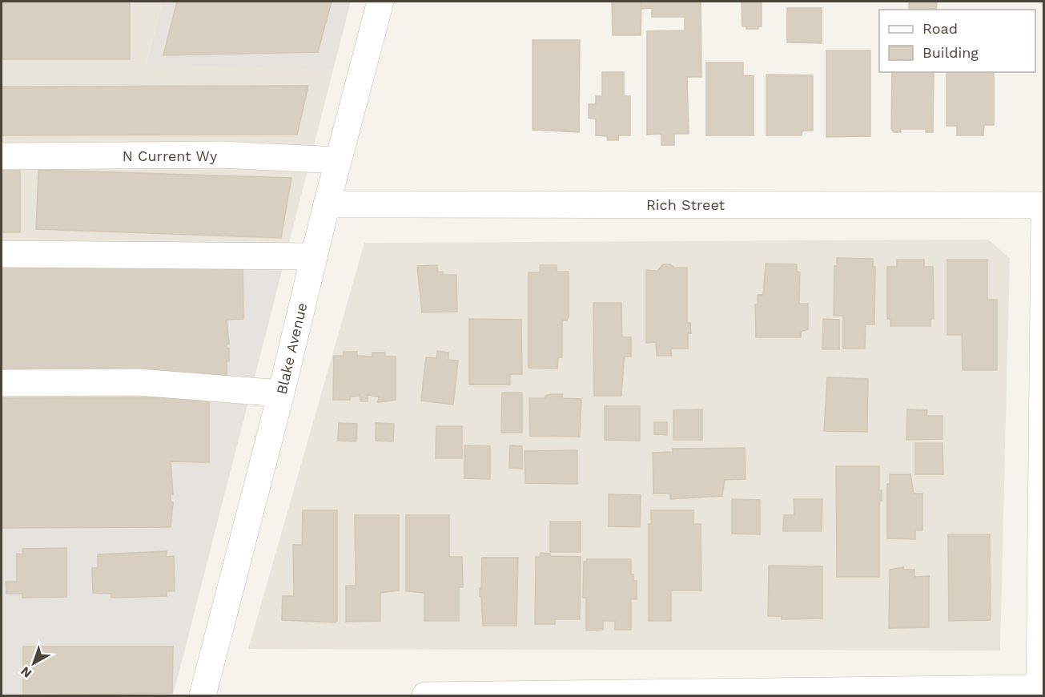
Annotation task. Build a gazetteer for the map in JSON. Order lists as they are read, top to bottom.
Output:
{
  "streets": {
    "street": ["N Current Wy", "Rich Street", "Blake Avenue"]
  },
  "crossings": [
    ["N Current Wy", "Blake Avenue"],
    ["Rich Street", "Blake Avenue"]
  ],
  "legend": ["Road", "Building"],
  "north": "bottom left"
}
